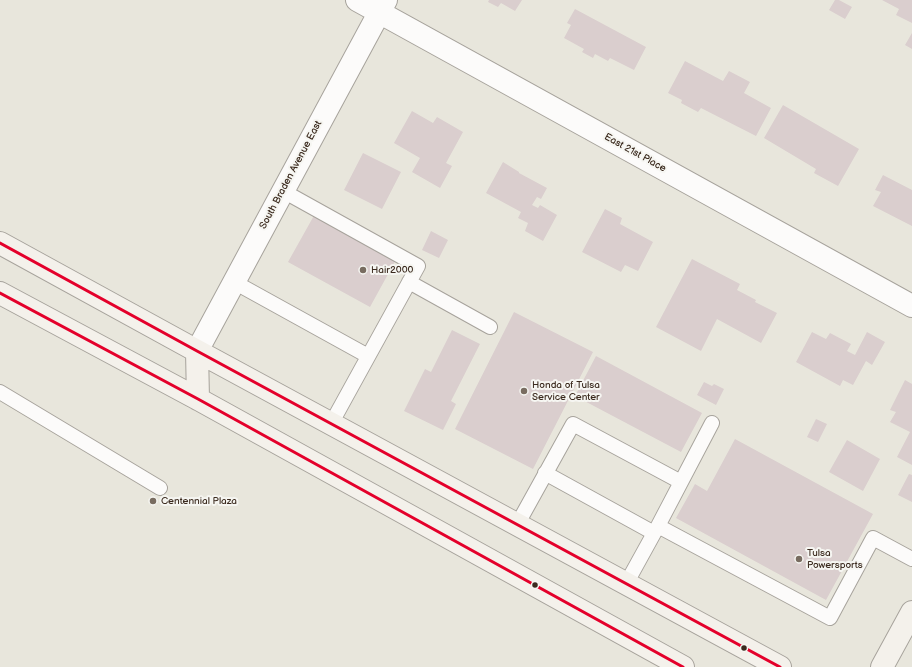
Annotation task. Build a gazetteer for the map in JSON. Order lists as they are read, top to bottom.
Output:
{
  "streets": {
    "street": ["East 21st Place", "South Braden Avenue East"]
  },
  "crossings": [
    ["East 21st Place", "South Braden Avenue East"]
  ],
  "places": [
    "Hair2000",
    "Honda of Tulsa Service Center",
    "Centennial Plaza",
    "Tulsa Powersports"
  ]
}
